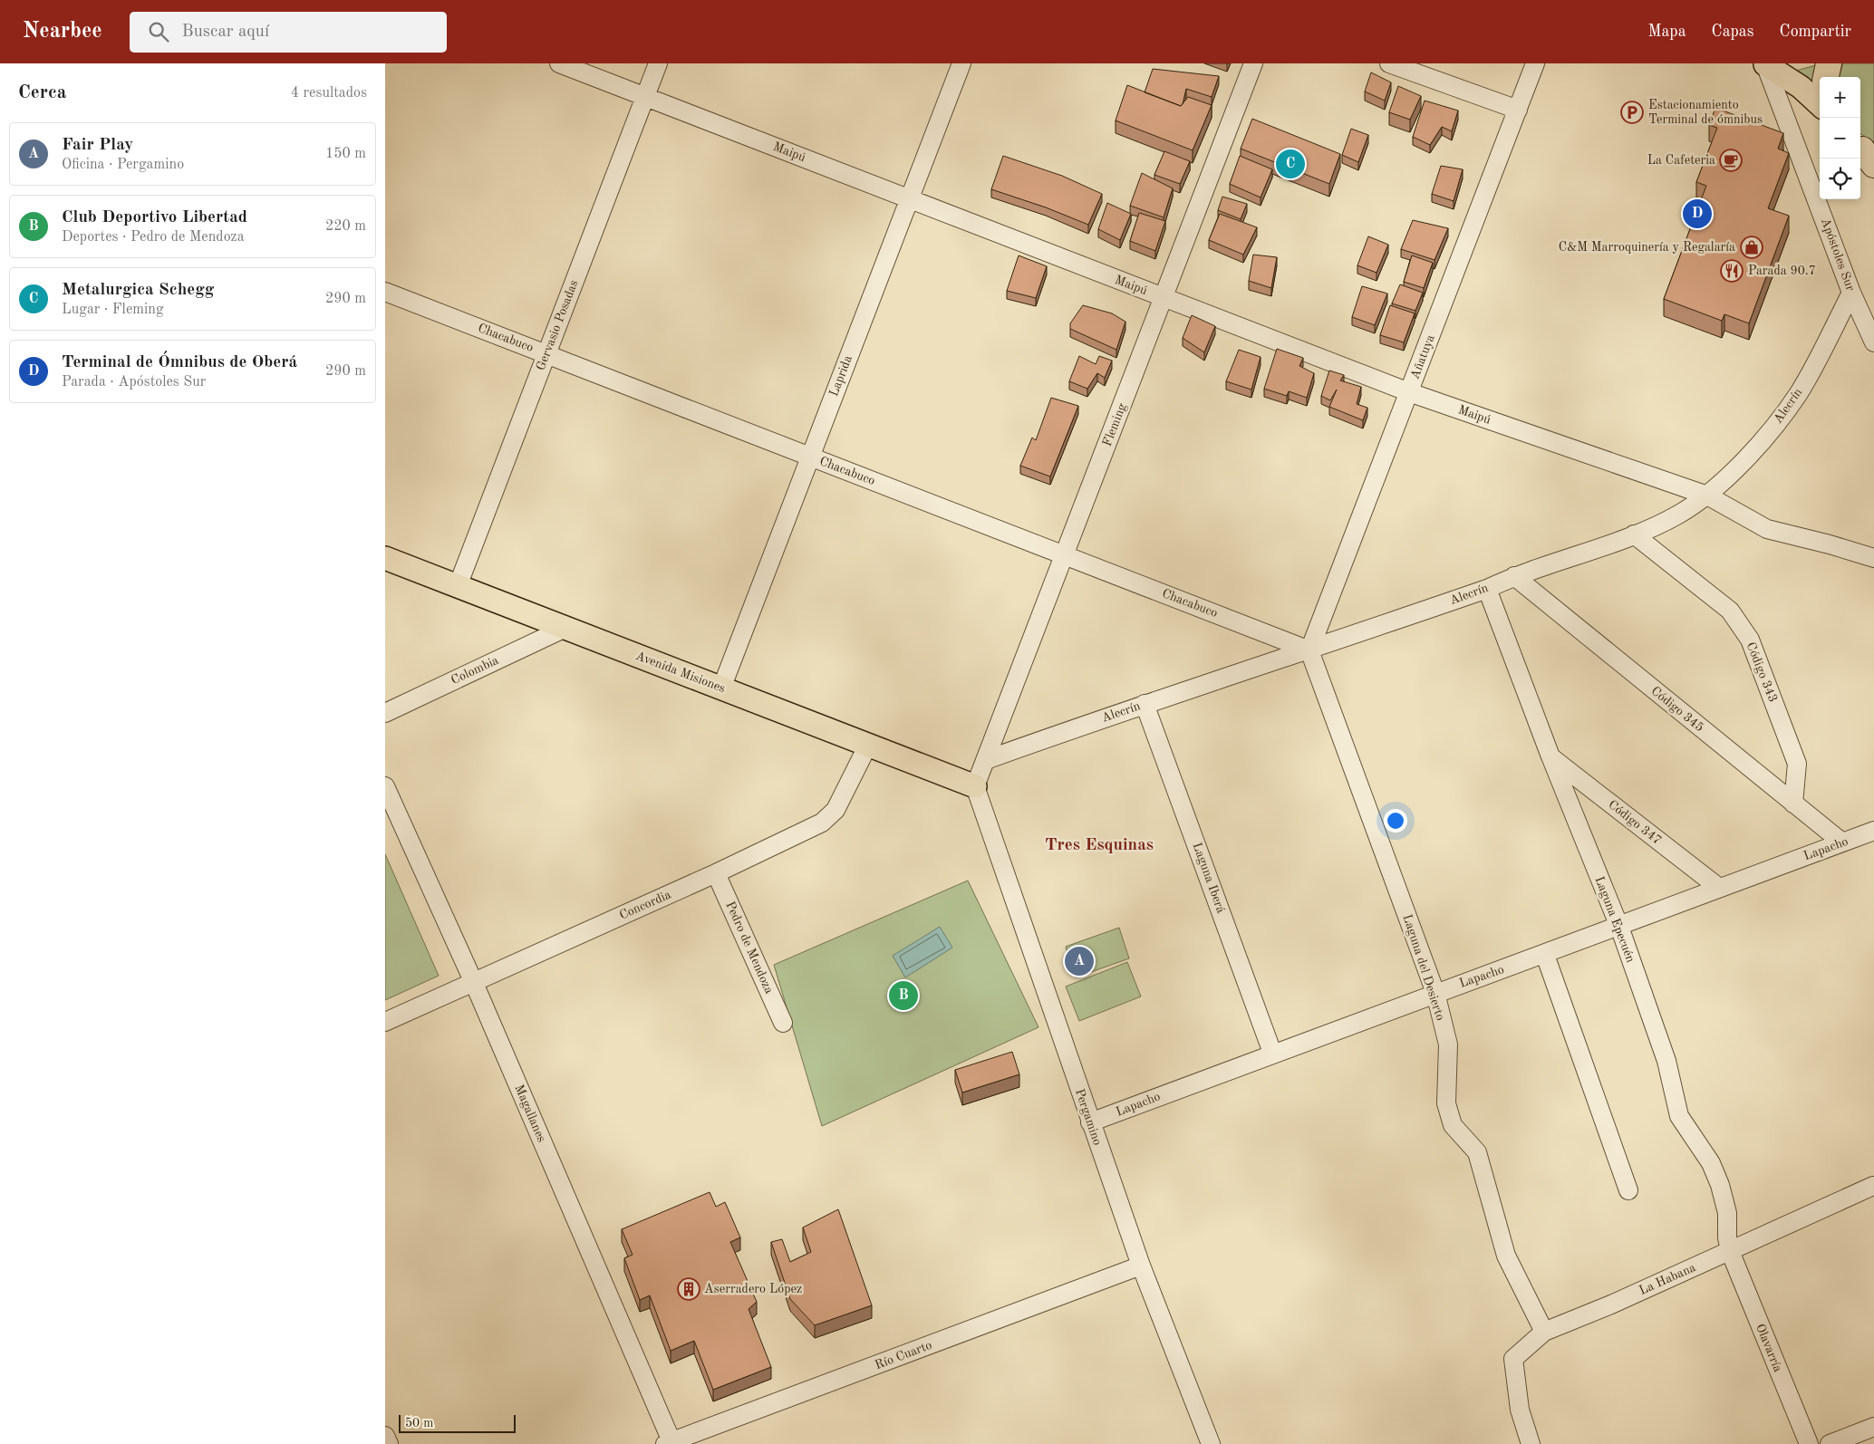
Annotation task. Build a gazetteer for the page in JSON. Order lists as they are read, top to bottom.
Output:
{
  "streets": {
    "main road": ["Avenida Misiones"],
    "street": [
      "Maipú",
      "Apóstoles Sur",
      "Gervasio Posadas",
      "Chacabuco",
      "Añatuya",
      "Laprida",
      "Alecrín",
      "Fleming",
      "Colombia",
      "Código 343",
      "Código 345",
      "Código 347",
      "Lapacho",
      "Laguna Iberá",
      "Concordia",
      "Laguna Epecuén",
      "Pedro de Mendoza",
      "Laguna del Desierto",
      "Magallanes",
      "Pergamino",
      "La Habana",
      "Olavarría",
      "Río Cuarto"
    ]
  },
  "crossings": [
    ["Maipú", "Gervasio Posadas"],
    ["Maipú", "Añatuya"],
    ["Maipú", "Laprida"],
    ["Maipú", "Alecrín"],
    ["Maipú", "Fleming"],
    ["Apóstoles Sur", "Alecrín"],
    ["Gervasio Posadas", "Chacabuco"],
    ["Gervasio Posadas", "Avenida Misiones"],
    ["Chacabuco", "Añatuya"],
    ["Chacabuco", "Laprida"],
    ["Chacabuco", "Alecrín"],
    ["Chacabuco", "Fleming"],
    ["Chacabuco", "Laguna del Desierto"],
    ["Añatuya", "Alecrín"],
    ["Añatuya", "Laguna del Desierto"],
    ["Laprida", "Avenida Misiones"],
    ["Alecrín", "Fleming"],
    ["Alecrín", "Código 343"],
    ["Alecrín", "Código 345"],
    ["Alecrín", "Laguna Iberá"],
    ["Alecrín", "Laguna Epecuén"],
    ["Alecrín", "Laguna del Desierto"],
    ["Fleming", "Avenida Misiones"],
    ["Fleming", "Pergamino"],
    ["Colombia", "Avenida Misiones"],
    ["Avenida Misiones", "Concordia"],
    ["Avenida Misiones", "Pergamino"],
    ["Código 343", "Código 345"],
    ["Código 345", "Lapacho"],
    ["Código 347", "Lapacho"],
    ["Código 347", "Laguna Epecuén"],
    ["Lapacho", "Laguna Iberá"],
    ["Lapacho", "Laguna Epecuén"],
    ["Lapacho", "Laguna del Desierto"],
    ["Lapacho", "Pergamino"],
    ["Concordia", "Pedro de Mendoza"],
    ["Concordia", "Magallanes"],
    ["Laguna Epecuén", "La Habana"],
    ["Laguna Epecuén", "Olavarría"],
    ["Laguna del Desierto", "La Habana"],
    ["Magallanes", "Río Cuarto"],
    ["Pergamino", "Río Cuarto"],
    ["La Habana", "Olavarría"]
  ],
  "districts": ["Tres Esquinas"],
  "places": {
    "parking": ["Estacionamiento Terminal de ómnibus"],
    "cafe": ["La Cafeteria"],
    "shop": ["C&M Marroquinería y Regalaría"],
    "restaurant": ["Parada 90.7"],
    "building": ["Aserradero López"]
  },
  "scale_bar": "50 m",
  "page": {
    "header": "Nearbee",
    "search": "Buscar aquí",
    "nav": ["Mapa", "Capas", "Compartir"],
    "heading": ["Cerca", "4 resultados"],
    "map_buttons": ["+", "−"],
    "list": [
      {
        "mark": "A",
        "name": "Fair Play",
        "note": "Oficina · Pergamino",
        "value": "150 m"
      },
      {
        "mark": "B",
        "name": "Club Deportivo Libertad",
        "note": "Deportes · Pedro de Mendoza",
        "value": "220 m"
      },
      {
        "mark": "C",
        "name": "Metalurgica Schegg",
        "note": "Lugar · Fleming",
        "value": "290 m"
      },
      {
        "mark": "D",
        "name": "Terminal de Ómnibus de Oberá",
        "note": "Parada · Apóstoles Sur",
        "value": "290 m"
      }
    ],
    "pins": [
      "C",
      "D",
      "A",
      "B"
    ],
    "scale": "50 m"
  }
}
